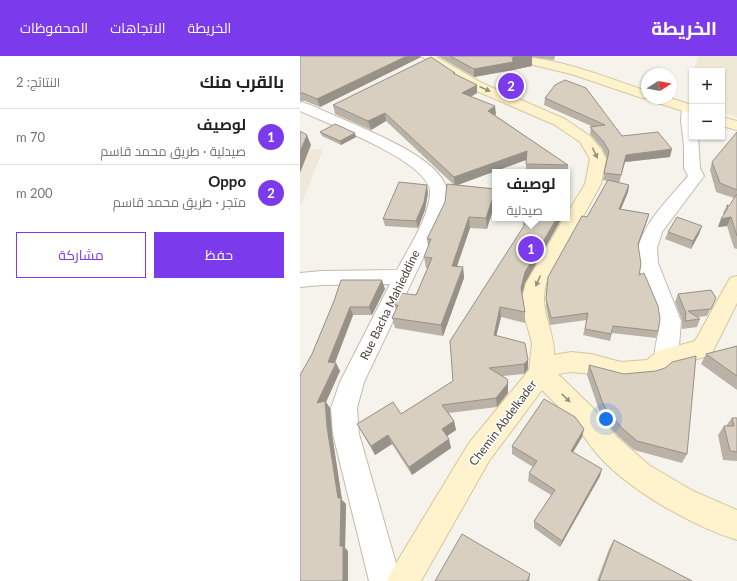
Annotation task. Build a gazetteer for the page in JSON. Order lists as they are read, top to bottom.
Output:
{
  "streets": {
    "street": ["Rue Bacha Mahieddine", "Chemin Abdelkader"]
  },
  "north": "right",
  "page": {
    "header": "الخريطة",
    "nav": ["الخريطة", "الاتجاهات", "المحفوظات"],
    "heading": ["بالقرب منك", "النتائج: 2"],
    "map_buttons": ["+", "−"],
    "pins": ["2", "1"],
    "list": [
      {
        "mark": "1",
        "name": "لوصيف",
        "note": "صيدلية · طريق محمد قاسم",
        "value": "70 m"
      },
      {
        "mark": "2",
        "name": "Oppo",
        "note": "متجر · طريق محمد قاسم",
        "value": "200 m"
      }
    ],
    "popup": ["لوصيف", "صيدلية"],
    "buttons": ["حفظ", "مشاركة"]
  }
}
